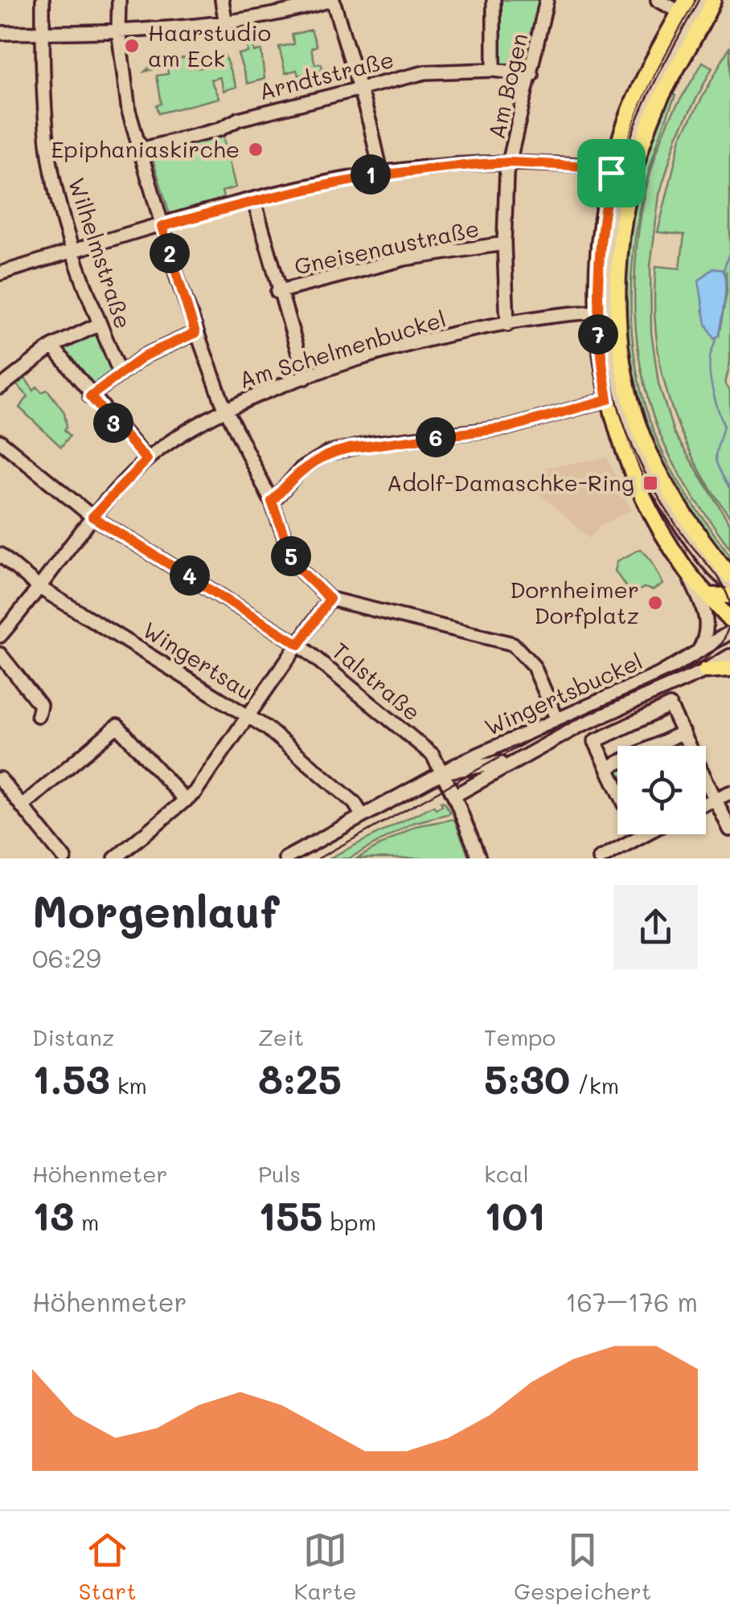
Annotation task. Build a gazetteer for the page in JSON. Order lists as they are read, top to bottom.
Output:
{
  "streets": {
    "street": [
      "Arndtstraße",
      "Am Bogen",
      "Gneisenaustraße",
      "Wilhelmstraße",
      "Am Schelmenbuckel",
      "Wingertsau",
      "Talstraße",
      "Wingertsbuckel"
    ]
  },
  "crossings": [
    ["Arndtstraße", "Am Bogen"],
    ["Am Bogen", "Gneisenaustraße"],
    ["Am Bogen", "Am Schelmenbuckel"],
    ["Am Schelmenbuckel", "Wingertsau"],
    ["Am Schelmenbuckel", "Talstraße"],
    ["Wingertsau", "Wingertsbuckel"],
    ["Talstraße", "Wingertsbuckel"]
  ],
  "places": {
    "other": ["Haarstudio am Eck", "Epiphaniaskirche", "Dornheimer Dorfplatz"],
    "transit": ["Adolf-Damaschke-Ring"]
  },
  "page": {
    "pins": [
      "1",
      "2",
      "7",
      "3",
      "6",
      "5",
      "4"
    ],
    "heading": ["Morgenlauf", "06:29"],
    "stats": [
      ["Distanz", "1.53 km"],
      ["Zeit", "8:25"],
      ["Tempo", "5:30 /km"],
      ["Höhenmeter", "13 m"],
      ["Puls", "155 bpm"],
      ["kcal", "101"]
    ],
    "chart": ["Höhenmeter", "167–176 m"],
    "tabs": ["Start", "Karte", "Gespeichert"]
  }
}
